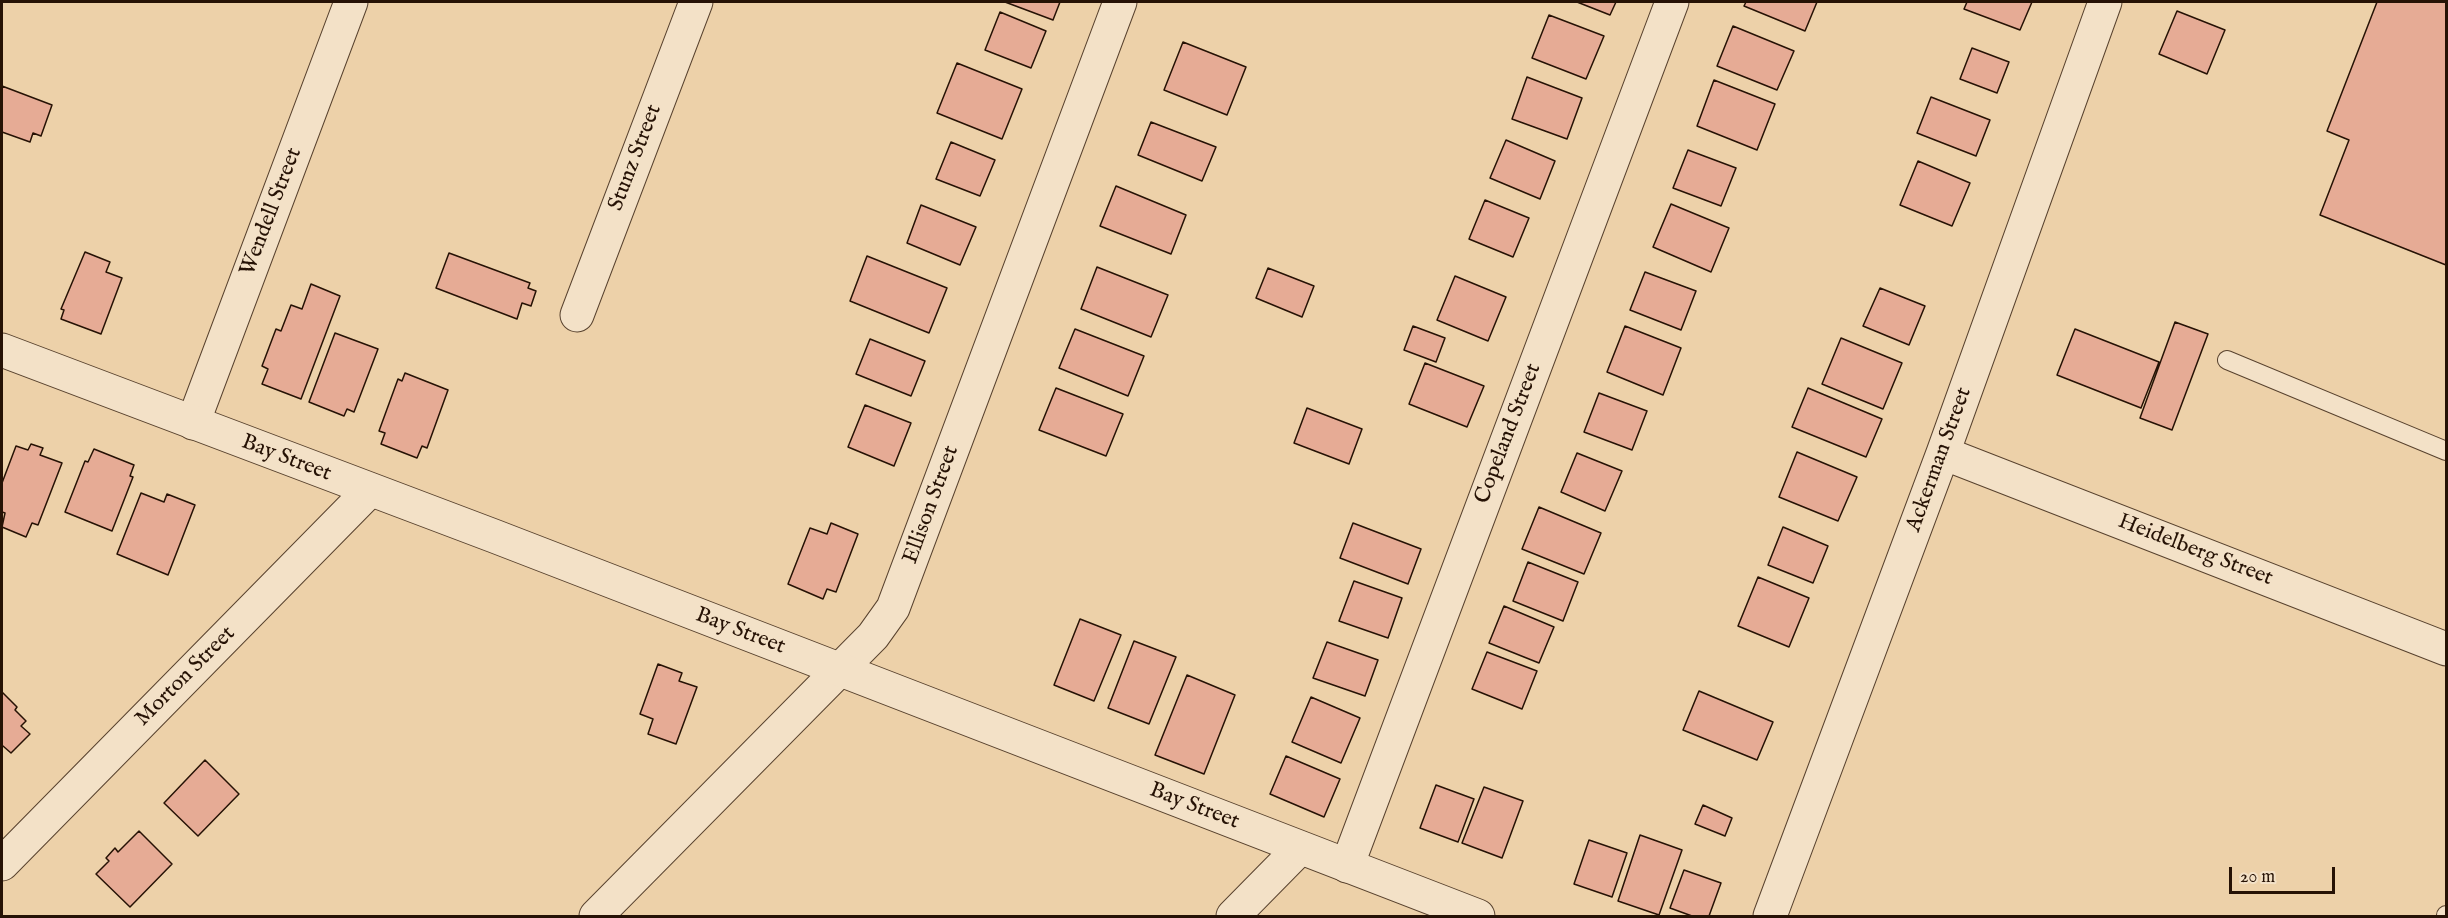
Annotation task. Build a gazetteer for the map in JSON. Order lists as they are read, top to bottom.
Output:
{
  "streets": {
    "street": [
      "Stunz Street",
      "Wendell Street",
      "Copeland Street",
      "Bay Street",
      "Ackerman Street",
      "Ellison Street",
      "Heidelberg Street",
      "Morton Street"
    ]
  },
  "crossings": [
    ["Wendell Street", "Bay Street"],
    ["Copeland Street", "Bay Street"],
    ["Bay Street", "Ellison Street"],
    ["Bay Street", "Morton Street"],
    ["Ackerman Street", "Heidelberg Street"]
  ],
  "scale_bar": "20 m"
}
